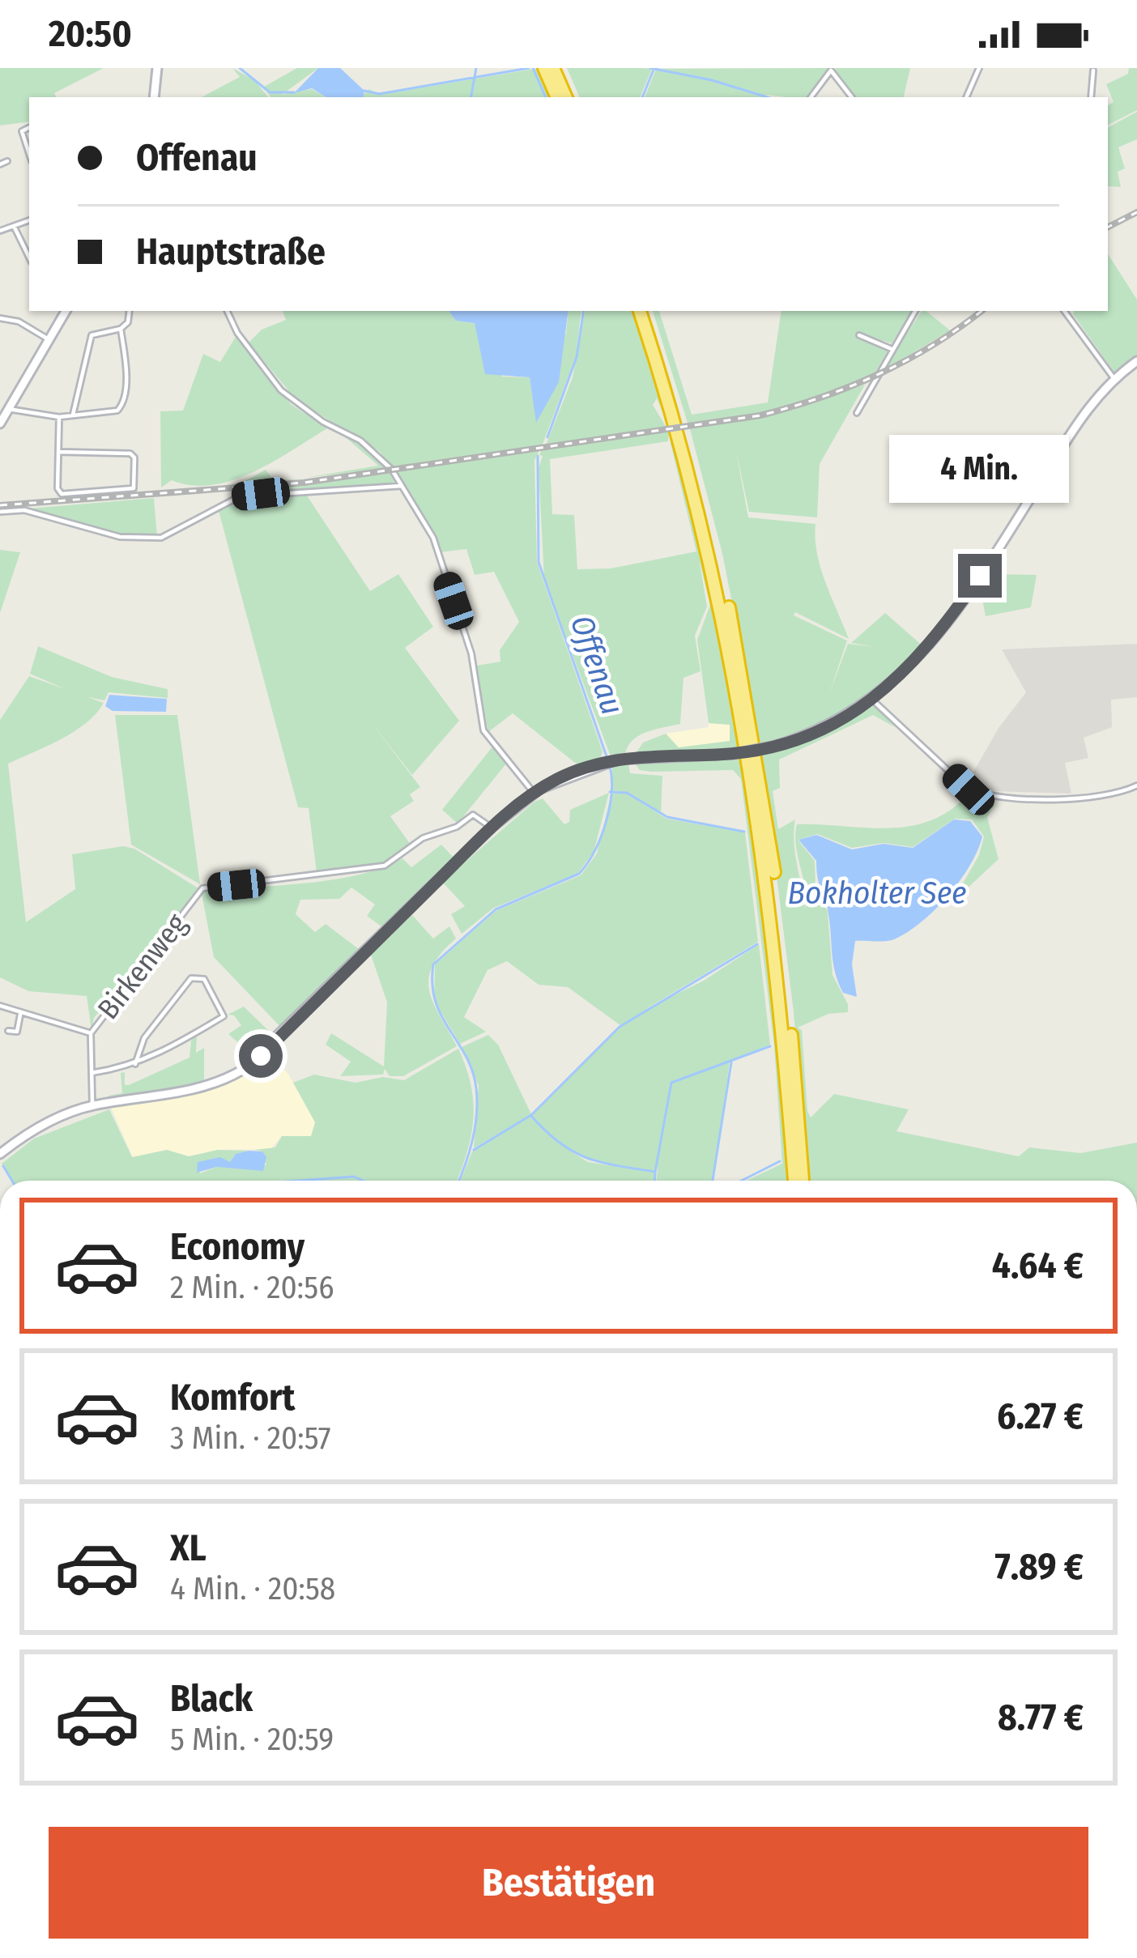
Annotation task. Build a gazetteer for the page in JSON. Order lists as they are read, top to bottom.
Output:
{
  "streets": {
    "street": ["Birkenweg"]
  },
  "water": ["Offenau", "Bokholter See"],
  "page": {
    "status": "20:50",
    "banner": ["Offenau", "Hauptstraße"],
    "bubble": "4 Min.",
    "list": [
      {
        "name": "Economy",
        "note": "2 Min. · 20:56",
        "value": "4.64 €"
      },
      {
        "name": "Komfort",
        "note": "3 Min. · 20:57",
        "value": "6.27 €"
      },
      {
        "name": "XL",
        "note": "4 Min. · 20:58",
        "value": "7.89 €"
      },
      {
        "name": "Black",
        "note": "5 Min. · 20:59",
        "value": "8.77 €"
      }
    ],
    "buttons": "Bestätigen"
  }
}
